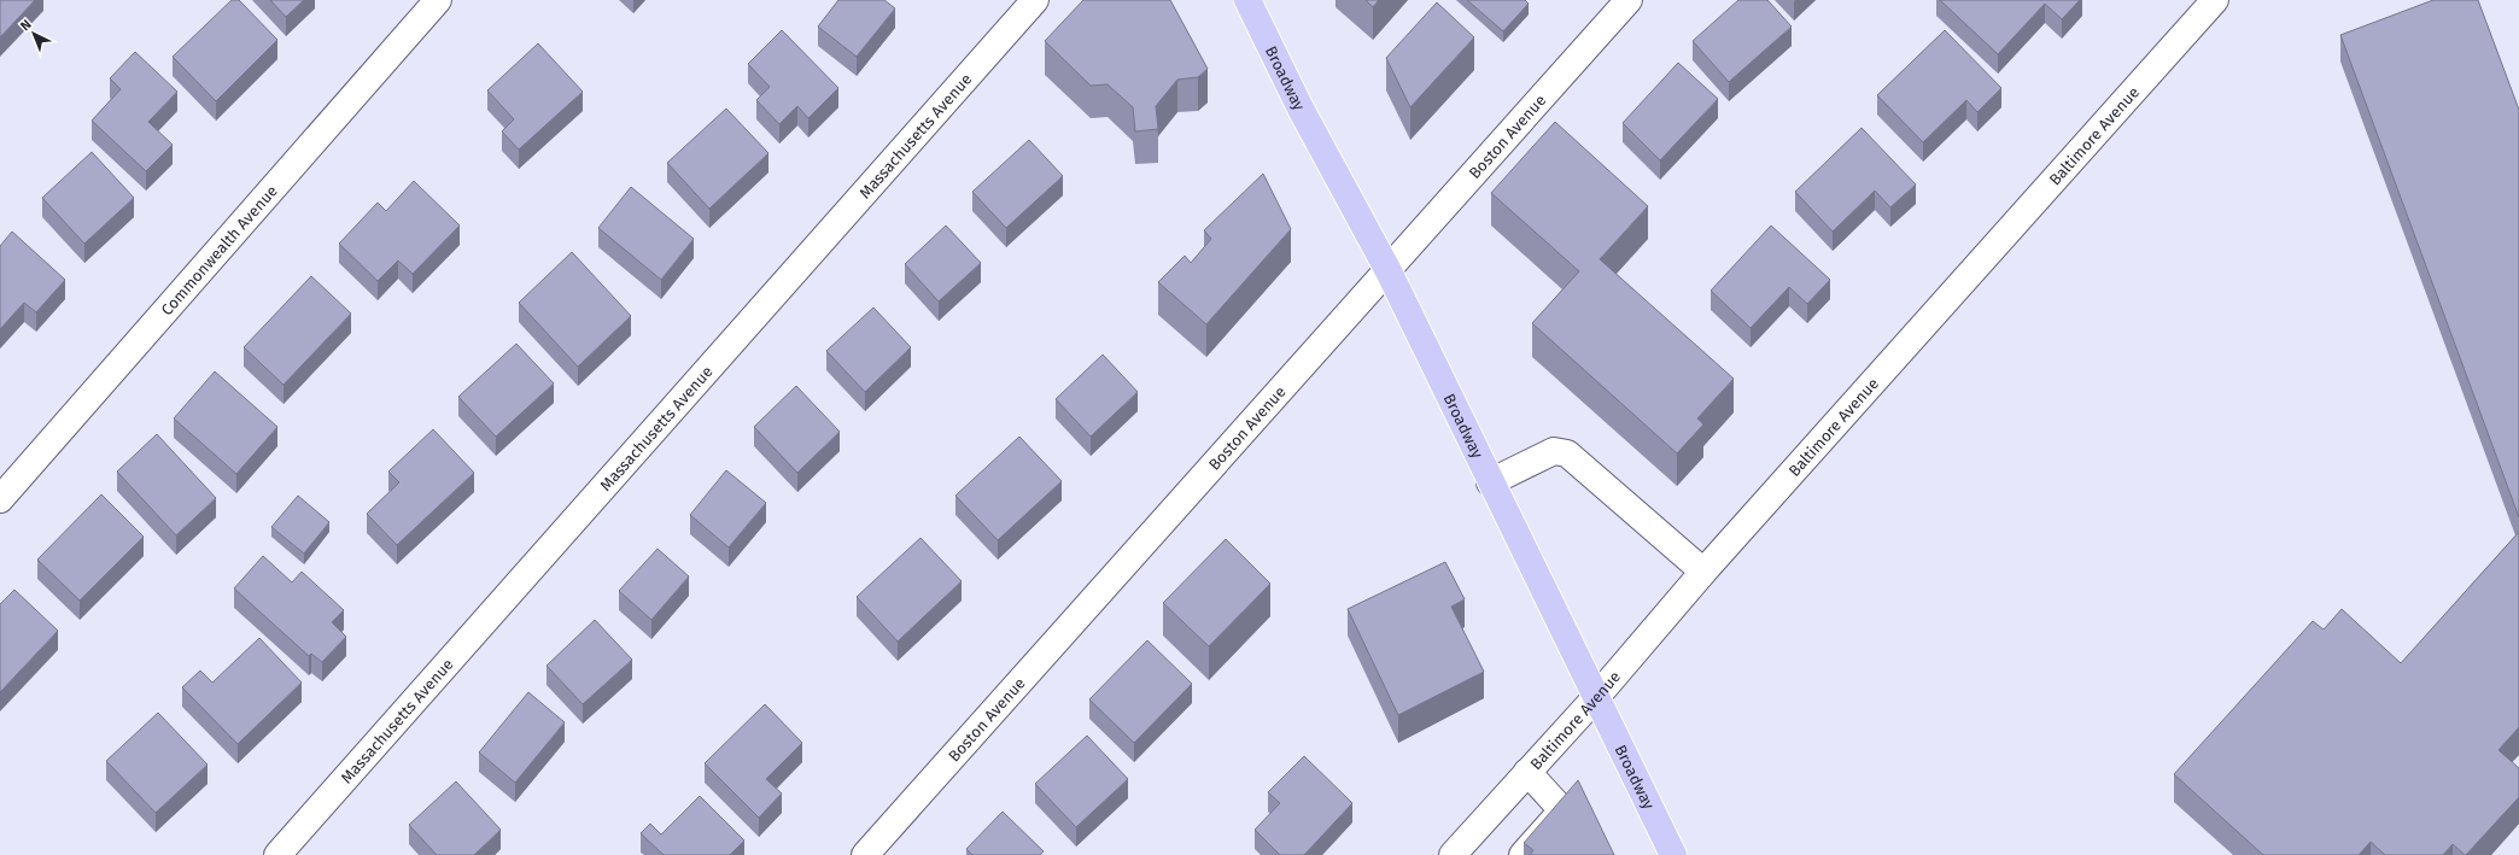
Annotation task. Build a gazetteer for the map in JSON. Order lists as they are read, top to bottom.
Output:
{
  "streets": {
    "main road": ["Broadway"],
    "street": [
      "Massachusetts Avenue",
      "Boston Avenue",
      "Baltimore Avenue",
      "Commonwealth Avenue"
    ]
  },
  "crossings": [
    ["Broadway", "Boston Avenue"],
    ["Broadway", "Baltimore Avenue"]
  ],
  "north": "top left"
}
